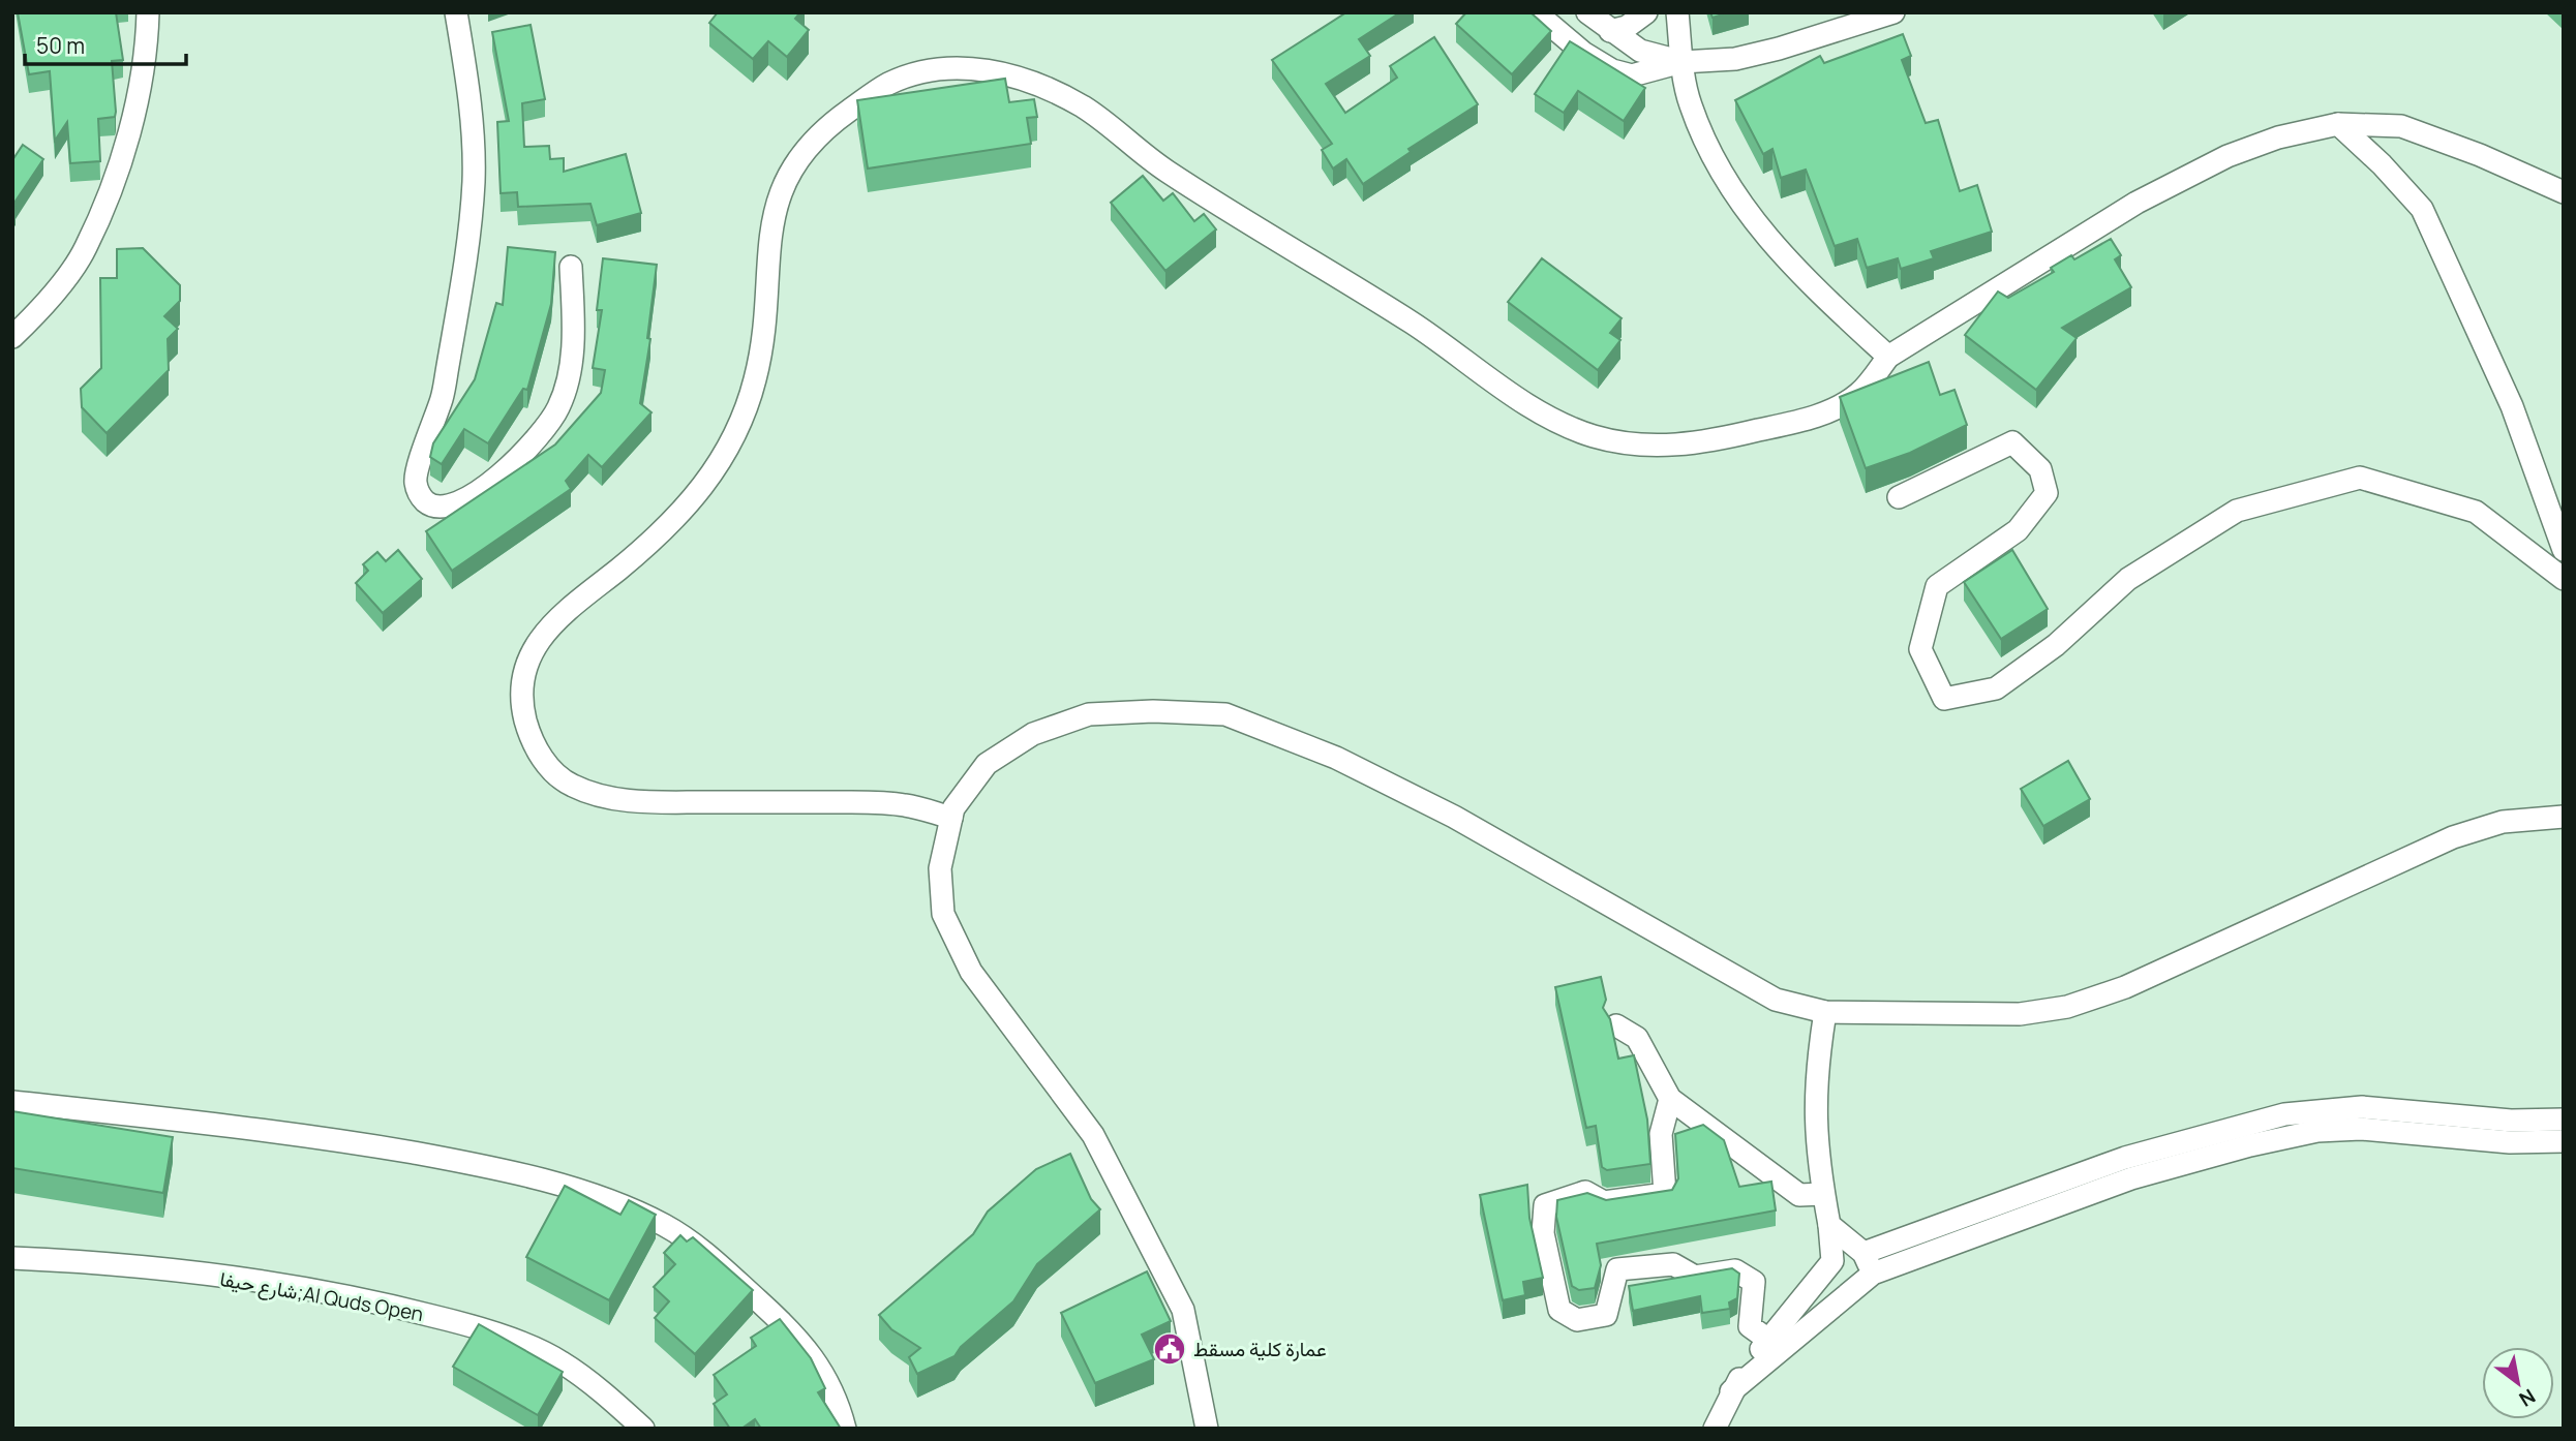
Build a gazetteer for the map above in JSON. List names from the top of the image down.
{
  "streets": {
    "street": ["شارع حيفا;Al Quds Open"]
  },
  "places": {
    "public building": ["عمارة كلية مسقط"]
  },
  "scale_bar": "50 m",
  "north": "bottom right"
}
